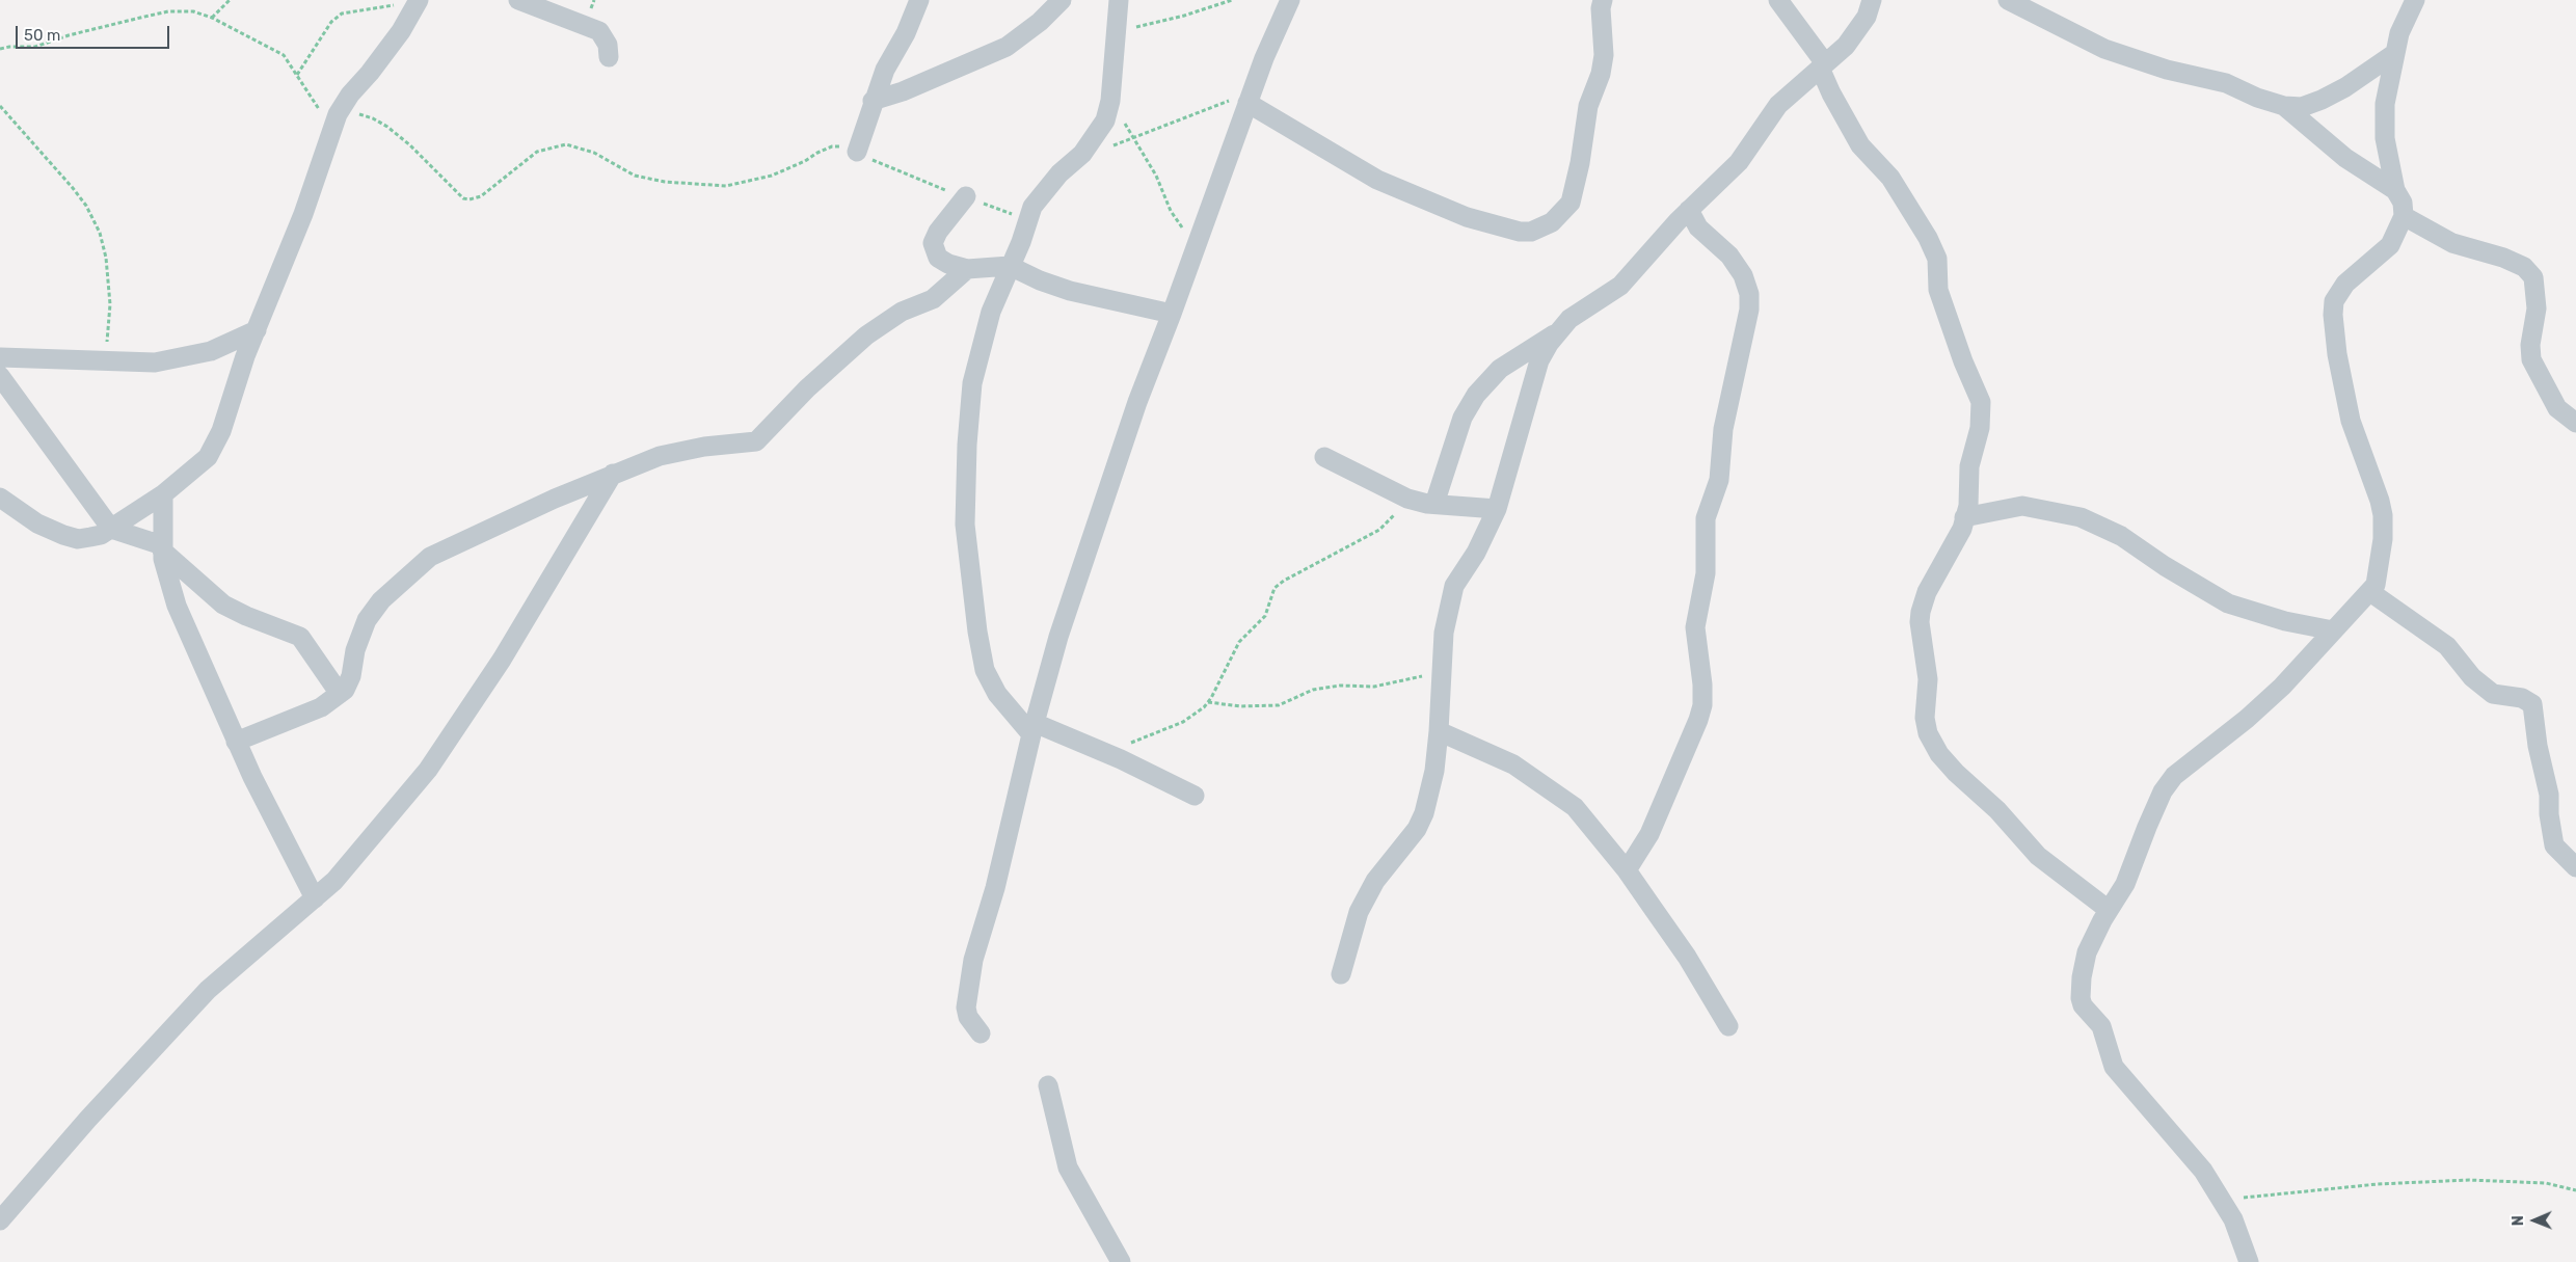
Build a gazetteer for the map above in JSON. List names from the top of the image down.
{
  "scale_bar": "50 m",
  "north": "left"
}
